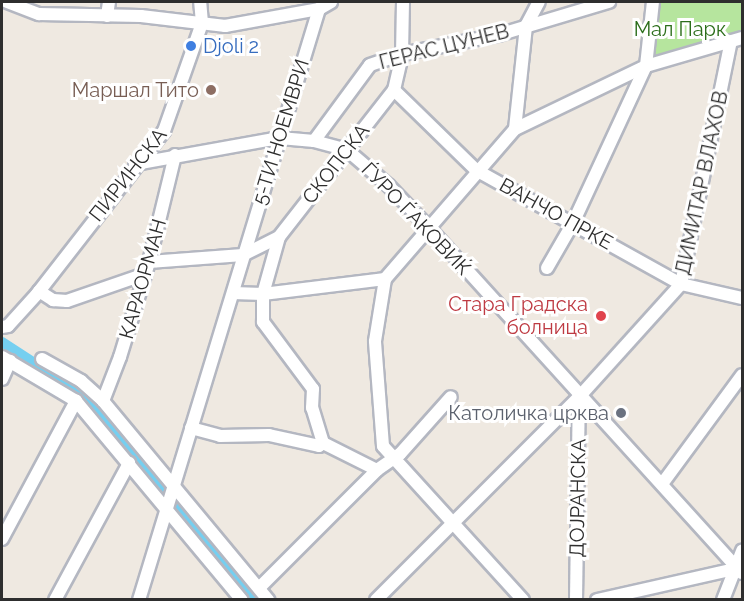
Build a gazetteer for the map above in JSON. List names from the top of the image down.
{
  "streets": {
    "street": [
      "ГЕРАС ЦУНЕВ",
      "5-ТИ НОЕМВРИ",
      "СКОПСКА",
      "ПИРИНСКА",
      "ДИМИТАР ВЛАХОВ",
      "ВАНЧО ПРКЕ",
      "ЃУРО ЃАКОВИЌ",
      "КАРАОРМАН",
      "ДОЈРАНСКА"
    ]
  },
  "crossings": [
    ["ГЕРАС ЦУНЕВ", "СКОПСКА"],
    ["ГЕРАС ЦУНЕВ", "ЃУРО ЃАКОВИЌ"],
    ["5-ТИ НОЕМВРИ", "ЃУРО ЃАКОВИЌ"],
    ["СКОПСКА", "ВАНЧО ПРКЕ"],
    ["СКОПСКА", "ЃУРО ЃАКОВИЌ"],
    ["ПИРИНСКА", "ЃУРО ЃАКОВИЌ"],
    ["ДИМИТАР ВЛАХОВ", "ВАНЧО ПРКЕ"],
    ["ДИМИТАР ВЛАХОВ", "ЃУРО ЃАКОВИЌ"],
    ["ДИМИТАР ВЛАХОВ", "ДОЈРАНСКА"],
    ["ЃУРО ЃАКОВИЌ", "КАРАОРМАН"],
    ["ЃУРО ЃАКОВИЌ", "ДОЈРАНСКА"]
  ],
  "parks": ["Мал Парк"],
  "places": [
    "Djoli 2",
    "Маршал Тито",
    "Стара Градска болница",
    "Католичка црква"
  ]
}
